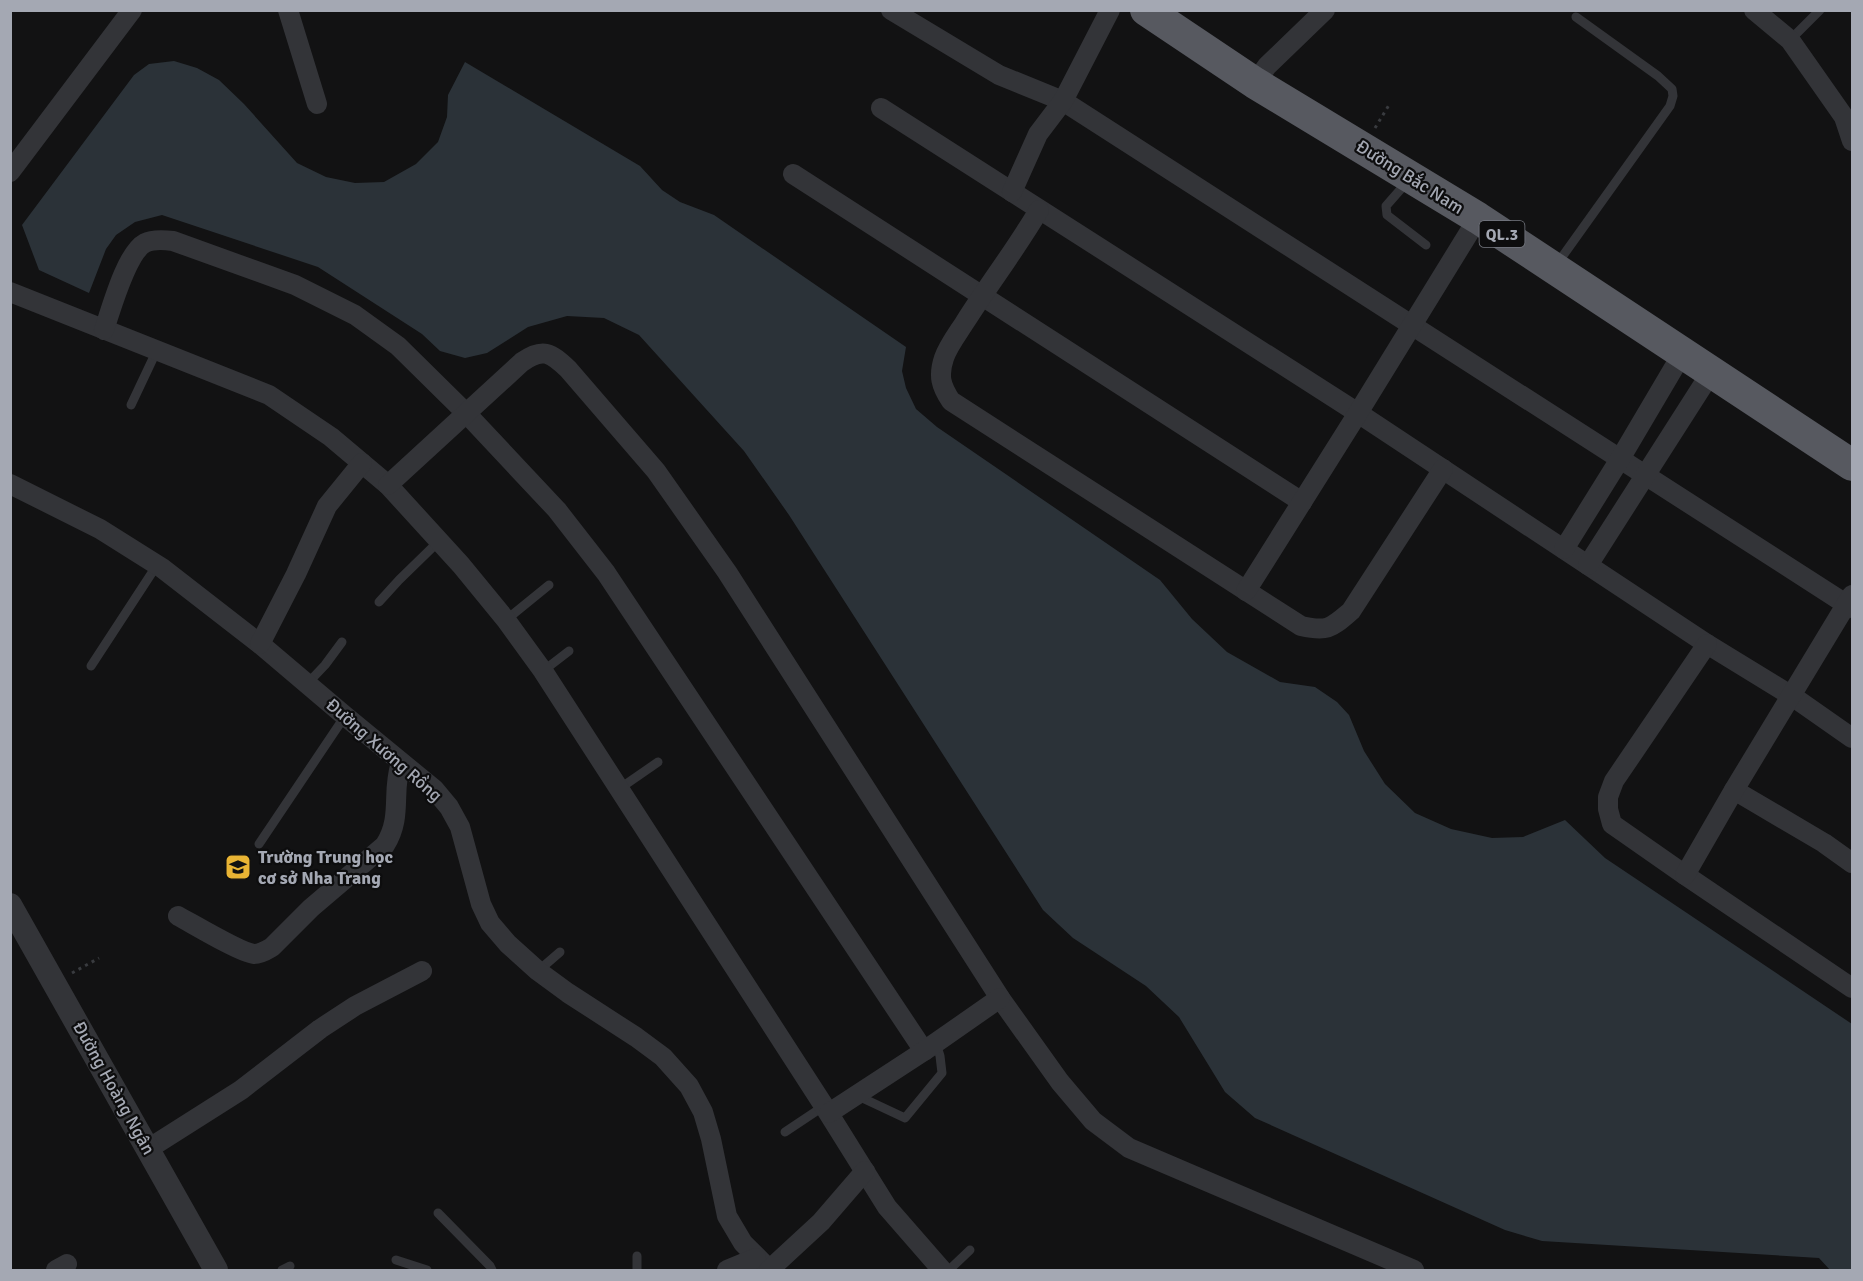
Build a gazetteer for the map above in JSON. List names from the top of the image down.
{
  "streets": {
    "highway": ["Đường Bắc Nam", "QL.3"],
    "street": ["Đường Xương Rồng", "Đường Hoàng Ngân"]
  },
  "places": {
    "school or university": ["Trường Trung học cơ sở Nha Trang"]
  }
}
